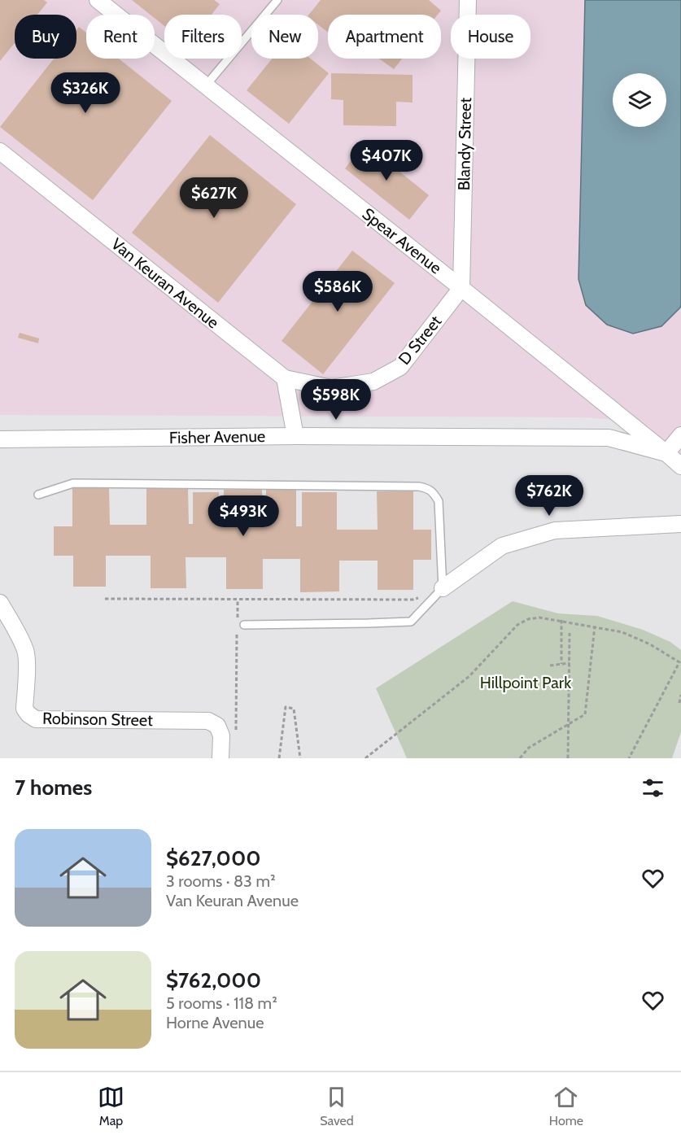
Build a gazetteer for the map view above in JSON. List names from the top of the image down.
{
  "streets": {
    "street": [
      "Blandy Street",
      "Spear Avenue",
      "Van Keuran Avenue",
      "D Street",
      "Fisher Avenue",
      "Robinson Street"
    ]
  },
  "crossings": [
    ["Blandy Street", "Spear Avenue"],
    ["Blandy Street", "D Street"],
    ["Spear Avenue", "D Street"],
    ["Spear Avenue", "Fisher Avenue"],
    ["Van Keuran Avenue", "D Street"]
  ],
  "parks": ["Hillpoint Park"],
  "page": {
    "chip": [
      "Buy",
      "Rent",
      "Filters",
      "New",
      "Apartment",
      "House"
    ],
    "price": [
      "$326K",
      "$407K",
      "$627K",
      "$586K",
      "$598K",
      "$762K",
      "$493K"
    ],
    "heading": "7 homes",
    "list": [
      {
        "name": "$627,000",
        "note": "3 rooms · 83 m² · Van Keuran Avenue"
      },
      {
        "name": "$762,000",
        "note": "5 rooms · 118 m² · Horne Avenue"
      }
    ],
    "tabs": ["Map", "Saved", "Home"]
  }
}
